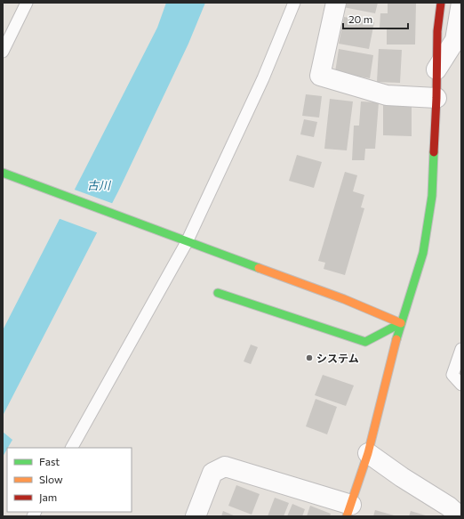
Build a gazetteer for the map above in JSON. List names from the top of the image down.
{
  "water": ["古川"],
  "places": ["システム"],
  "legend": ["Fast", "Slow", "Jam"],
  "scale_bar": "20 m"
}
